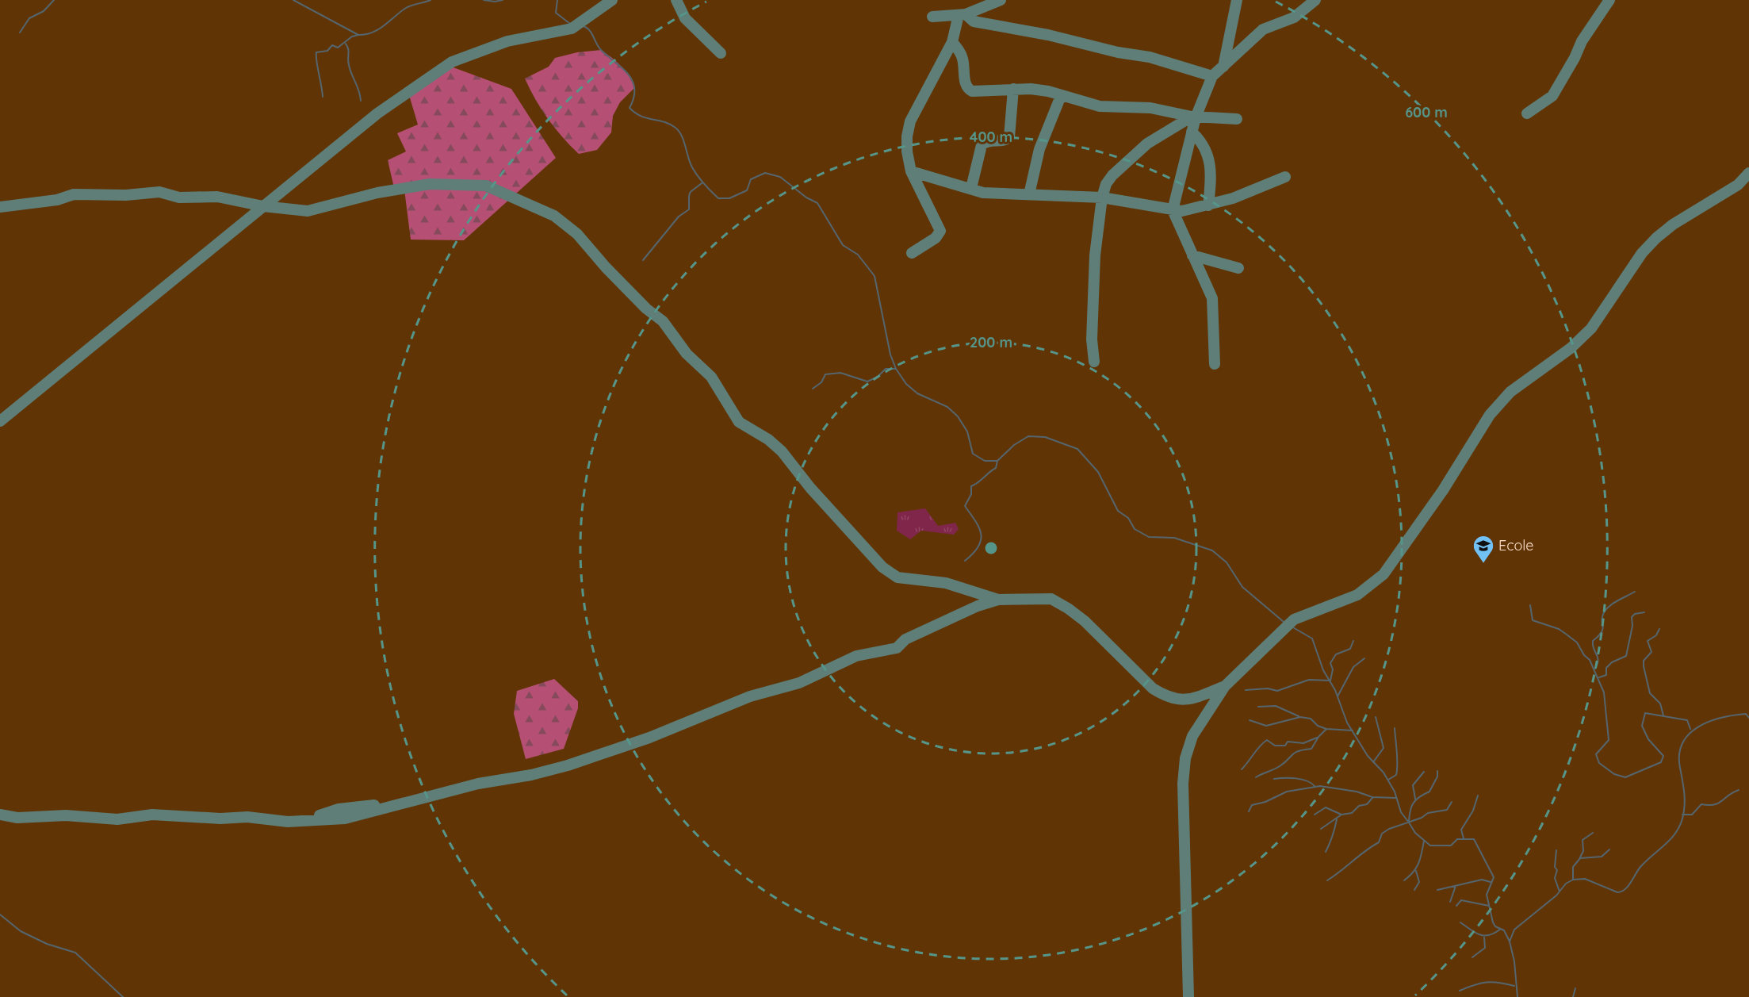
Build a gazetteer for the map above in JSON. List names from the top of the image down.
{
  "places": {
    "school or university": ["Ecole"]
  },
  "rings": ["600 m", "400 m", "200 m"]
}
